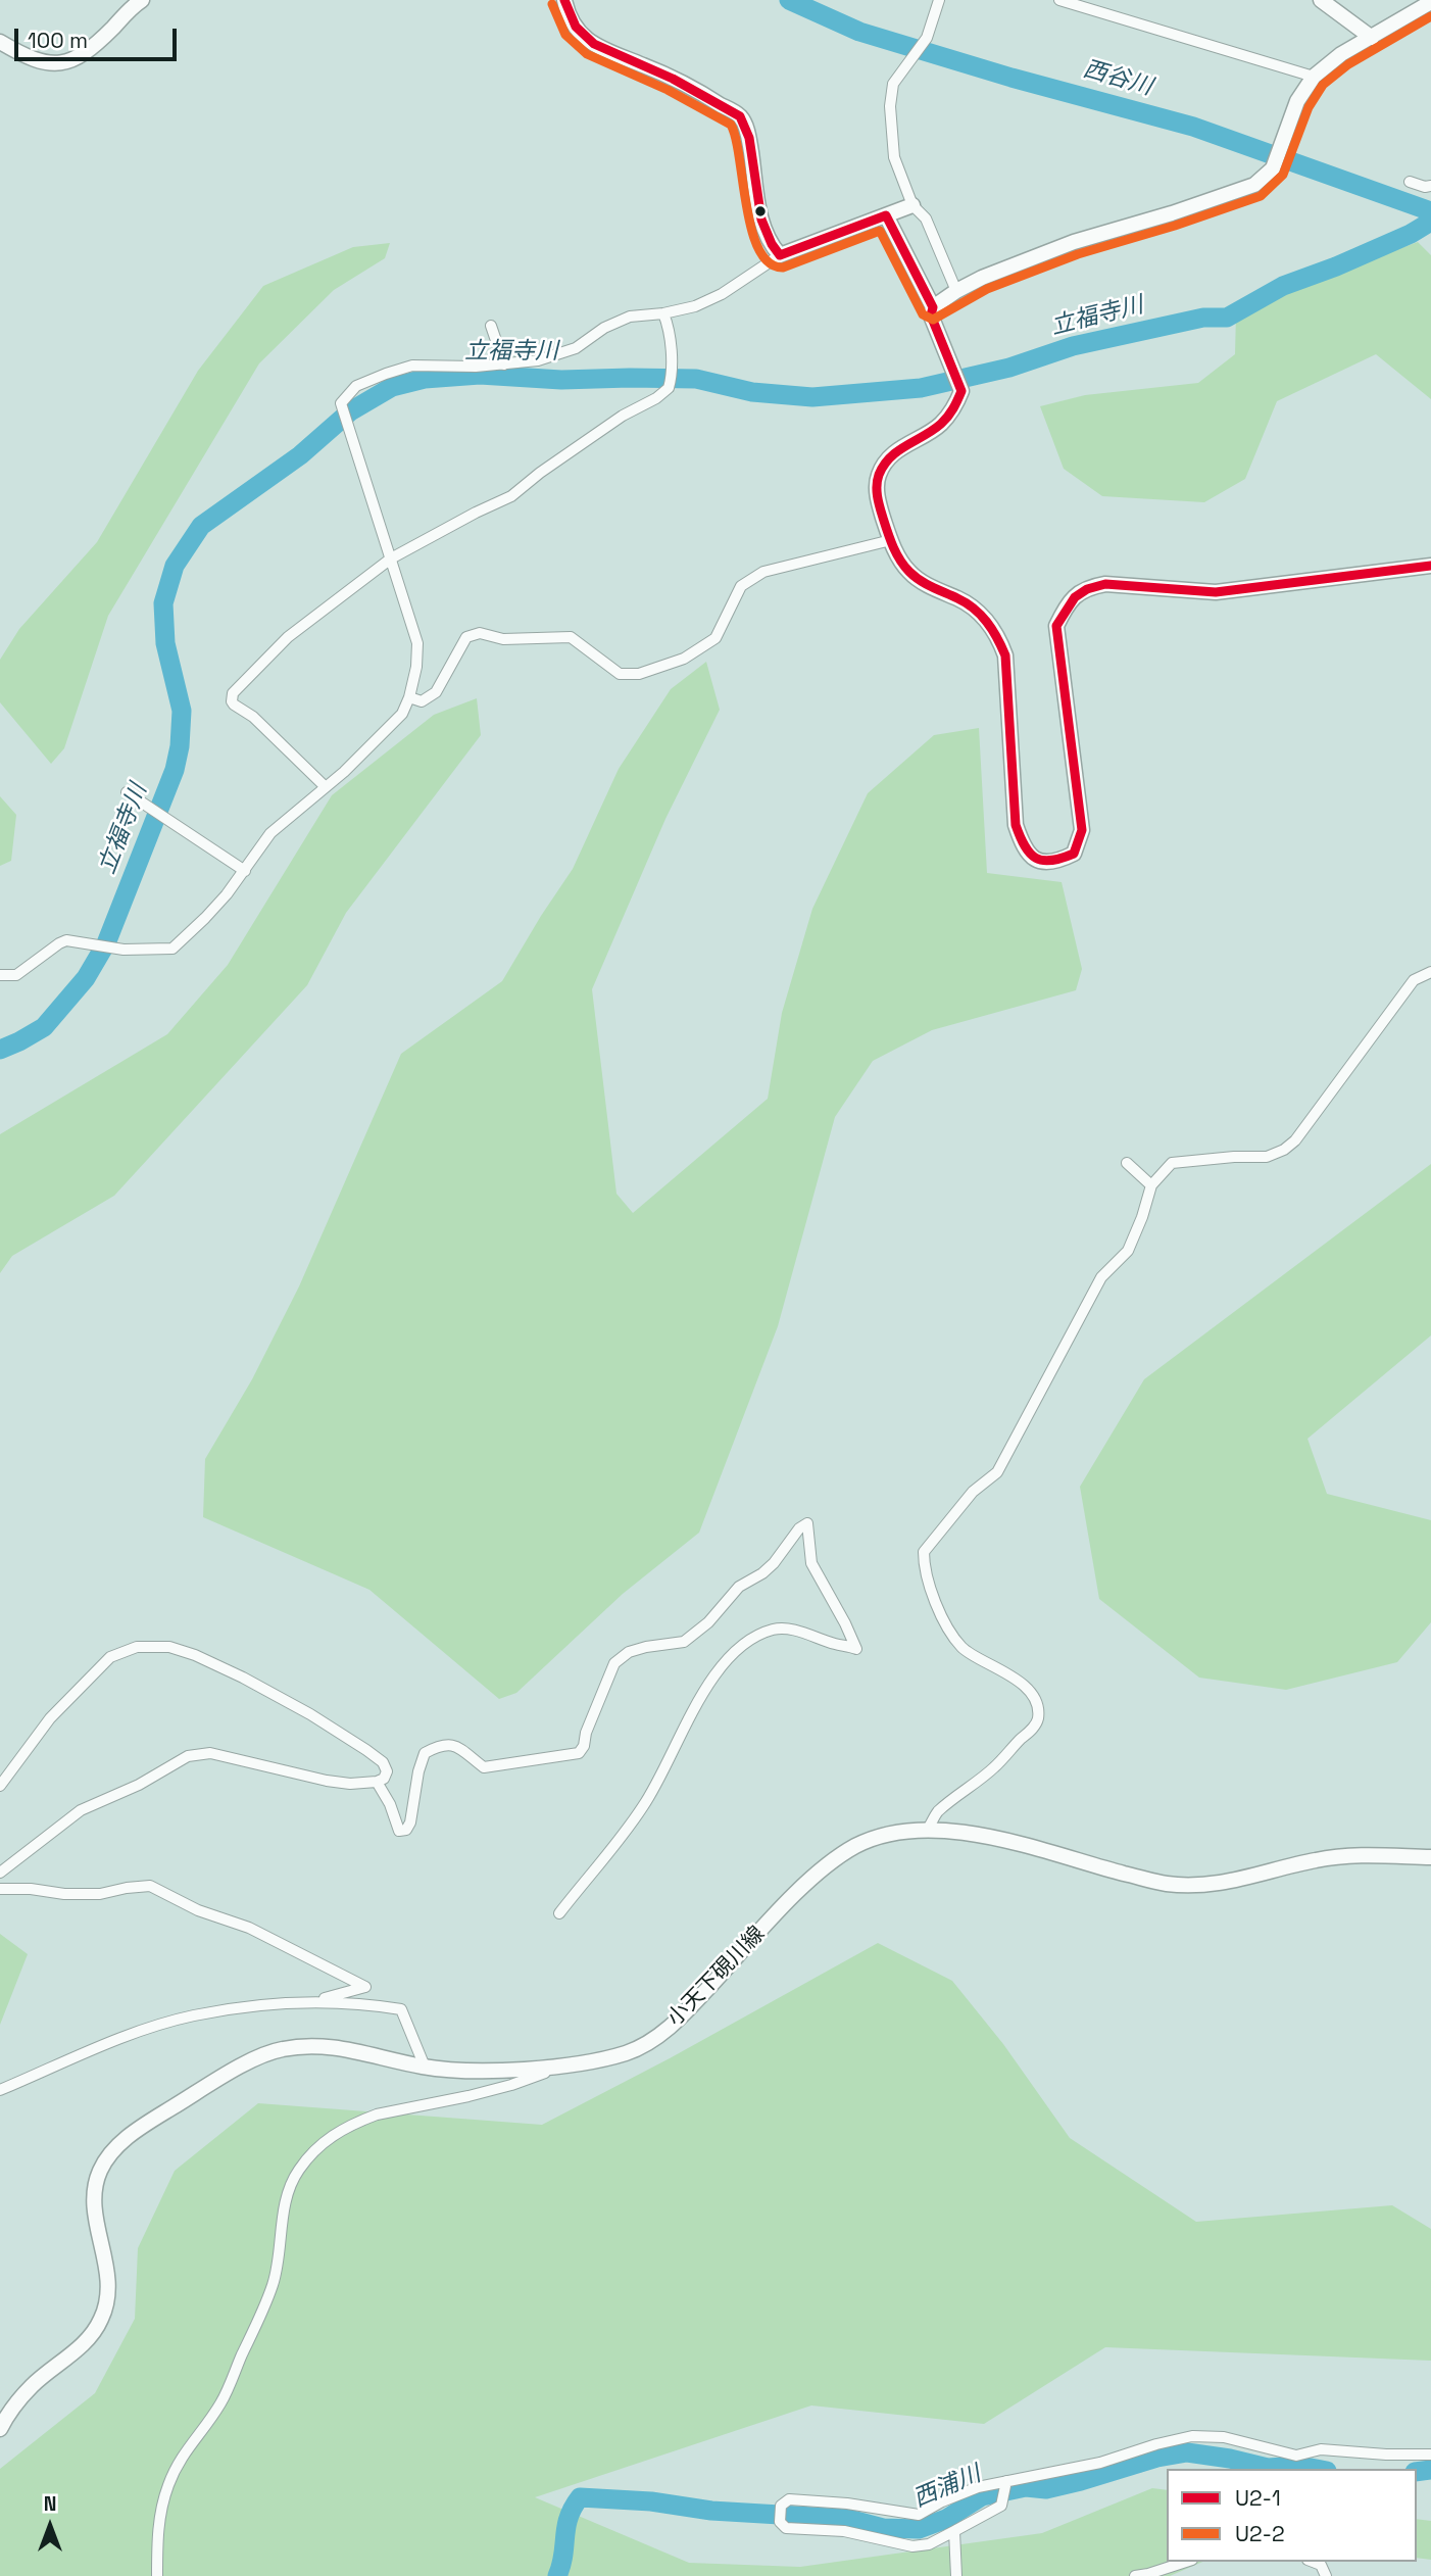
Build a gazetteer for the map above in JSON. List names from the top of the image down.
{
  "streets": {
    "street": ["小天下硯川線"]
  },
  "water": ["西谷川", "立福寺川", "西浦川"],
  "lines": ["transit line U2-1", "transit line U2-2"],
  "legend": ["U2-1", "U2-2"],
  "scale_bar": "100 m",
  "north": "top"
}
